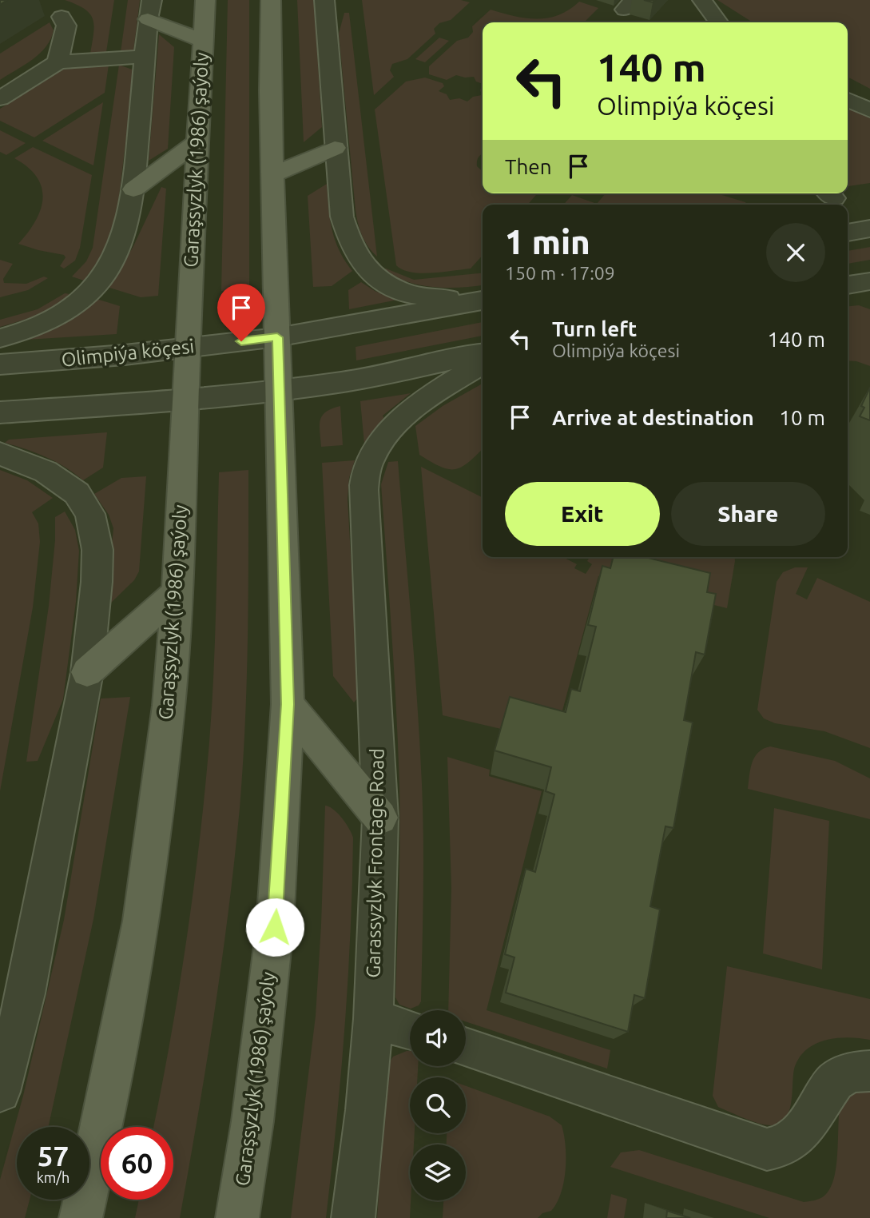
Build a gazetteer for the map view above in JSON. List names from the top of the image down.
{
  "streets": {
    "main road": ["Garaşsyzlyk (1986) şaýoly"],
    "street": ["Olimpiýa köçesi", "Garassyzlyk Frontage Road"]
  },
  "crossings": [
    ["Garaşsyzlyk (1986) şaýoly", "Olimpiýa köçesi"]
  ],
  "page": {
    "turn": ["140 m", "Olimpiýa köçesi"],
    "then": "Then",
    "heading": ["1 min", "150 m · 17:09"],
    "list": [
      {
        "name": "Turn left",
        "note": "Olimpiýa köçesi",
        "value": "140 m"
      },
      {
        "name": "Arrive at destination",
        "value": "10 m"
      }
    ],
    "buttons": ["Exit", "Share"],
    "speed": "57 km/h",
    "limit": "60"
  }
}
